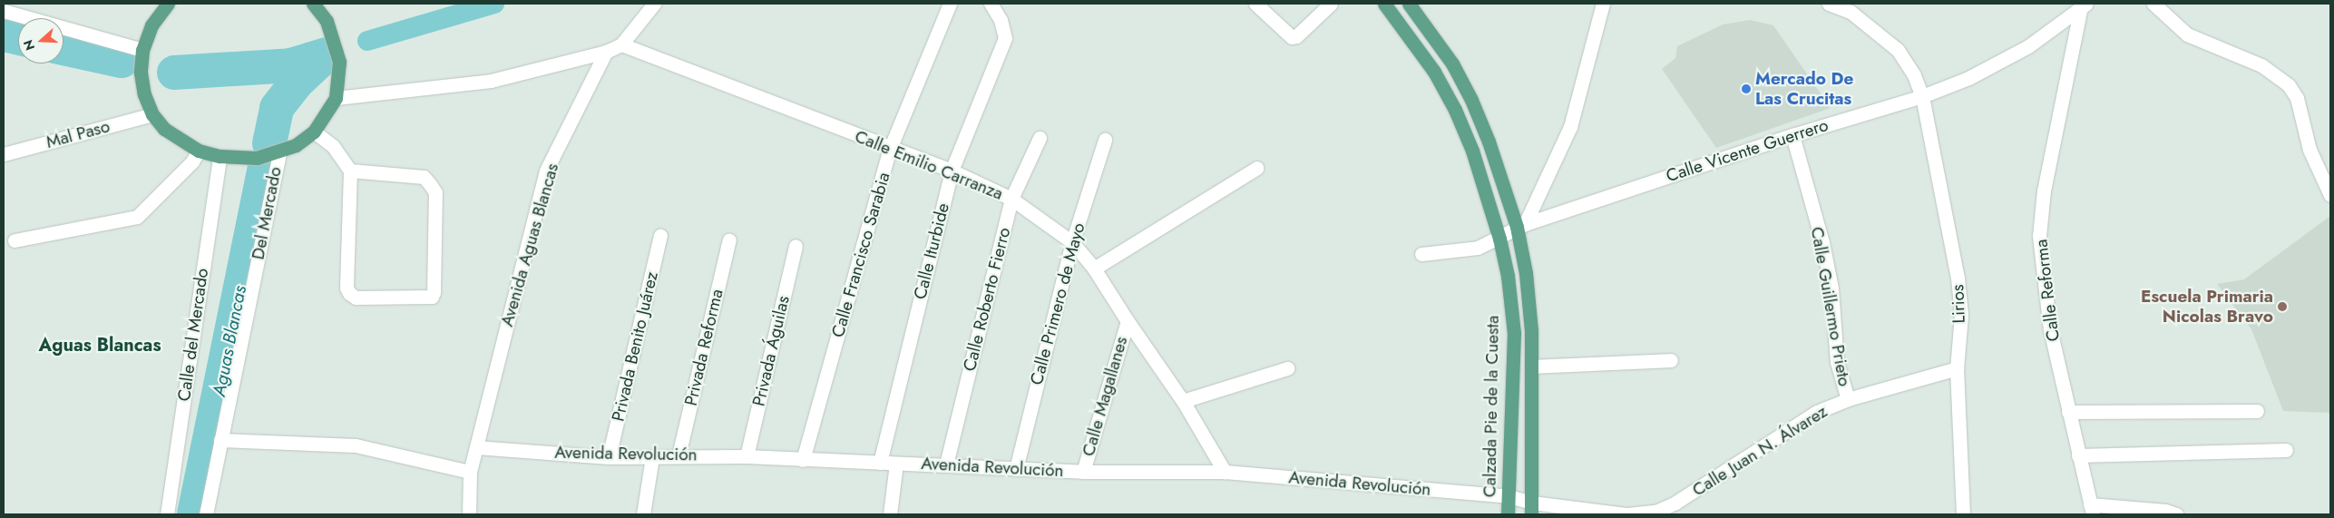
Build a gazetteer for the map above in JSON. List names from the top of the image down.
{
  "streets": {
    "main road": ["Calzada Pie de la Cuesta"],
    "street": [
      "Mal Paso",
      "Calle Vicente Guerrero",
      "Calle Emilio Carranza",
      "Del Mercado",
      "Avenida Aguas Blancas",
      "Calle Iturbide",
      "Calle Francisco Sarabia",
      "Calle Reforma",
      "Calle Roberto Fierro",
      "Calle Primero de Mayo",
      "Lirios",
      "Calle Guillermo Prieto",
      "Calle del Mercado",
      "Privada Benito Juárez",
      "Privada Reforma",
      "Privada Águilas",
      "Calle Magallanes",
      "Calle Juan N. Álvarez",
      "Avenida Revolución"
    ]
  },
  "crossings": [
    ["Calle Vicente Guerrero", "Calle Reforma"],
    ["Calle Vicente Guerrero", "Lirios"],
    ["Calle Vicente Guerrero", "Calle Guillermo Prieto"],
    ["Calle Vicente Guerrero", "Calzada Pie de la Cuesta"],
    ["Calle Emilio Carranza", "Calle Iturbide"],
    ["Calle Emilio Carranza", "Calle Francisco Sarabia"],
    ["Calle Emilio Carranza", "Calle Roberto Fierro"],
    ["Calle Emilio Carranza", "Calle Primero de Mayo"],
    ["Calle Emilio Carranza", "Calle Magallanes"],
    ["Calle Emilio Carranza", "Avenida Revolución"],
    ["Avenida Aguas Blancas", "Avenida Revolución"],
    ["Calle Iturbide", "Avenida Revolución"],
    ["Calle Francisco Sarabia", "Avenida Revolución"],
    ["Calle Roberto Fierro", "Avenida Revolución"],
    ["Calle Primero de Mayo", "Avenida Revolución"],
    ["Lirios", "Calle Juan N. Álvarez"],
    ["Calle Guillermo Prieto", "Calle Juan N. Álvarez"],
    ["Privada Benito Juárez", "Avenida Revolución"],
    ["Privada Reforma", "Avenida Revolución"],
    ["Privada Águilas", "Avenida Revolución"],
    ["Calle Magallanes", "Avenida Revolución"],
    ["Calzada Pie de la Cuesta", "Calle Juan N. Álvarez"],
    ["Calzada Pie de la Cuesta", "Avenida Revolución"],
    ["Calle Juan N. Álvarez", "Avenida Revolución"]
  ],
  "districts": ["Aguas Blancas"],
  "water": ["Aguas Blancas"],
  "places": ["Mercado De Las Crucitas", "Escuela Primaria Nicolas Bravo"],
  "north": "left"
}
